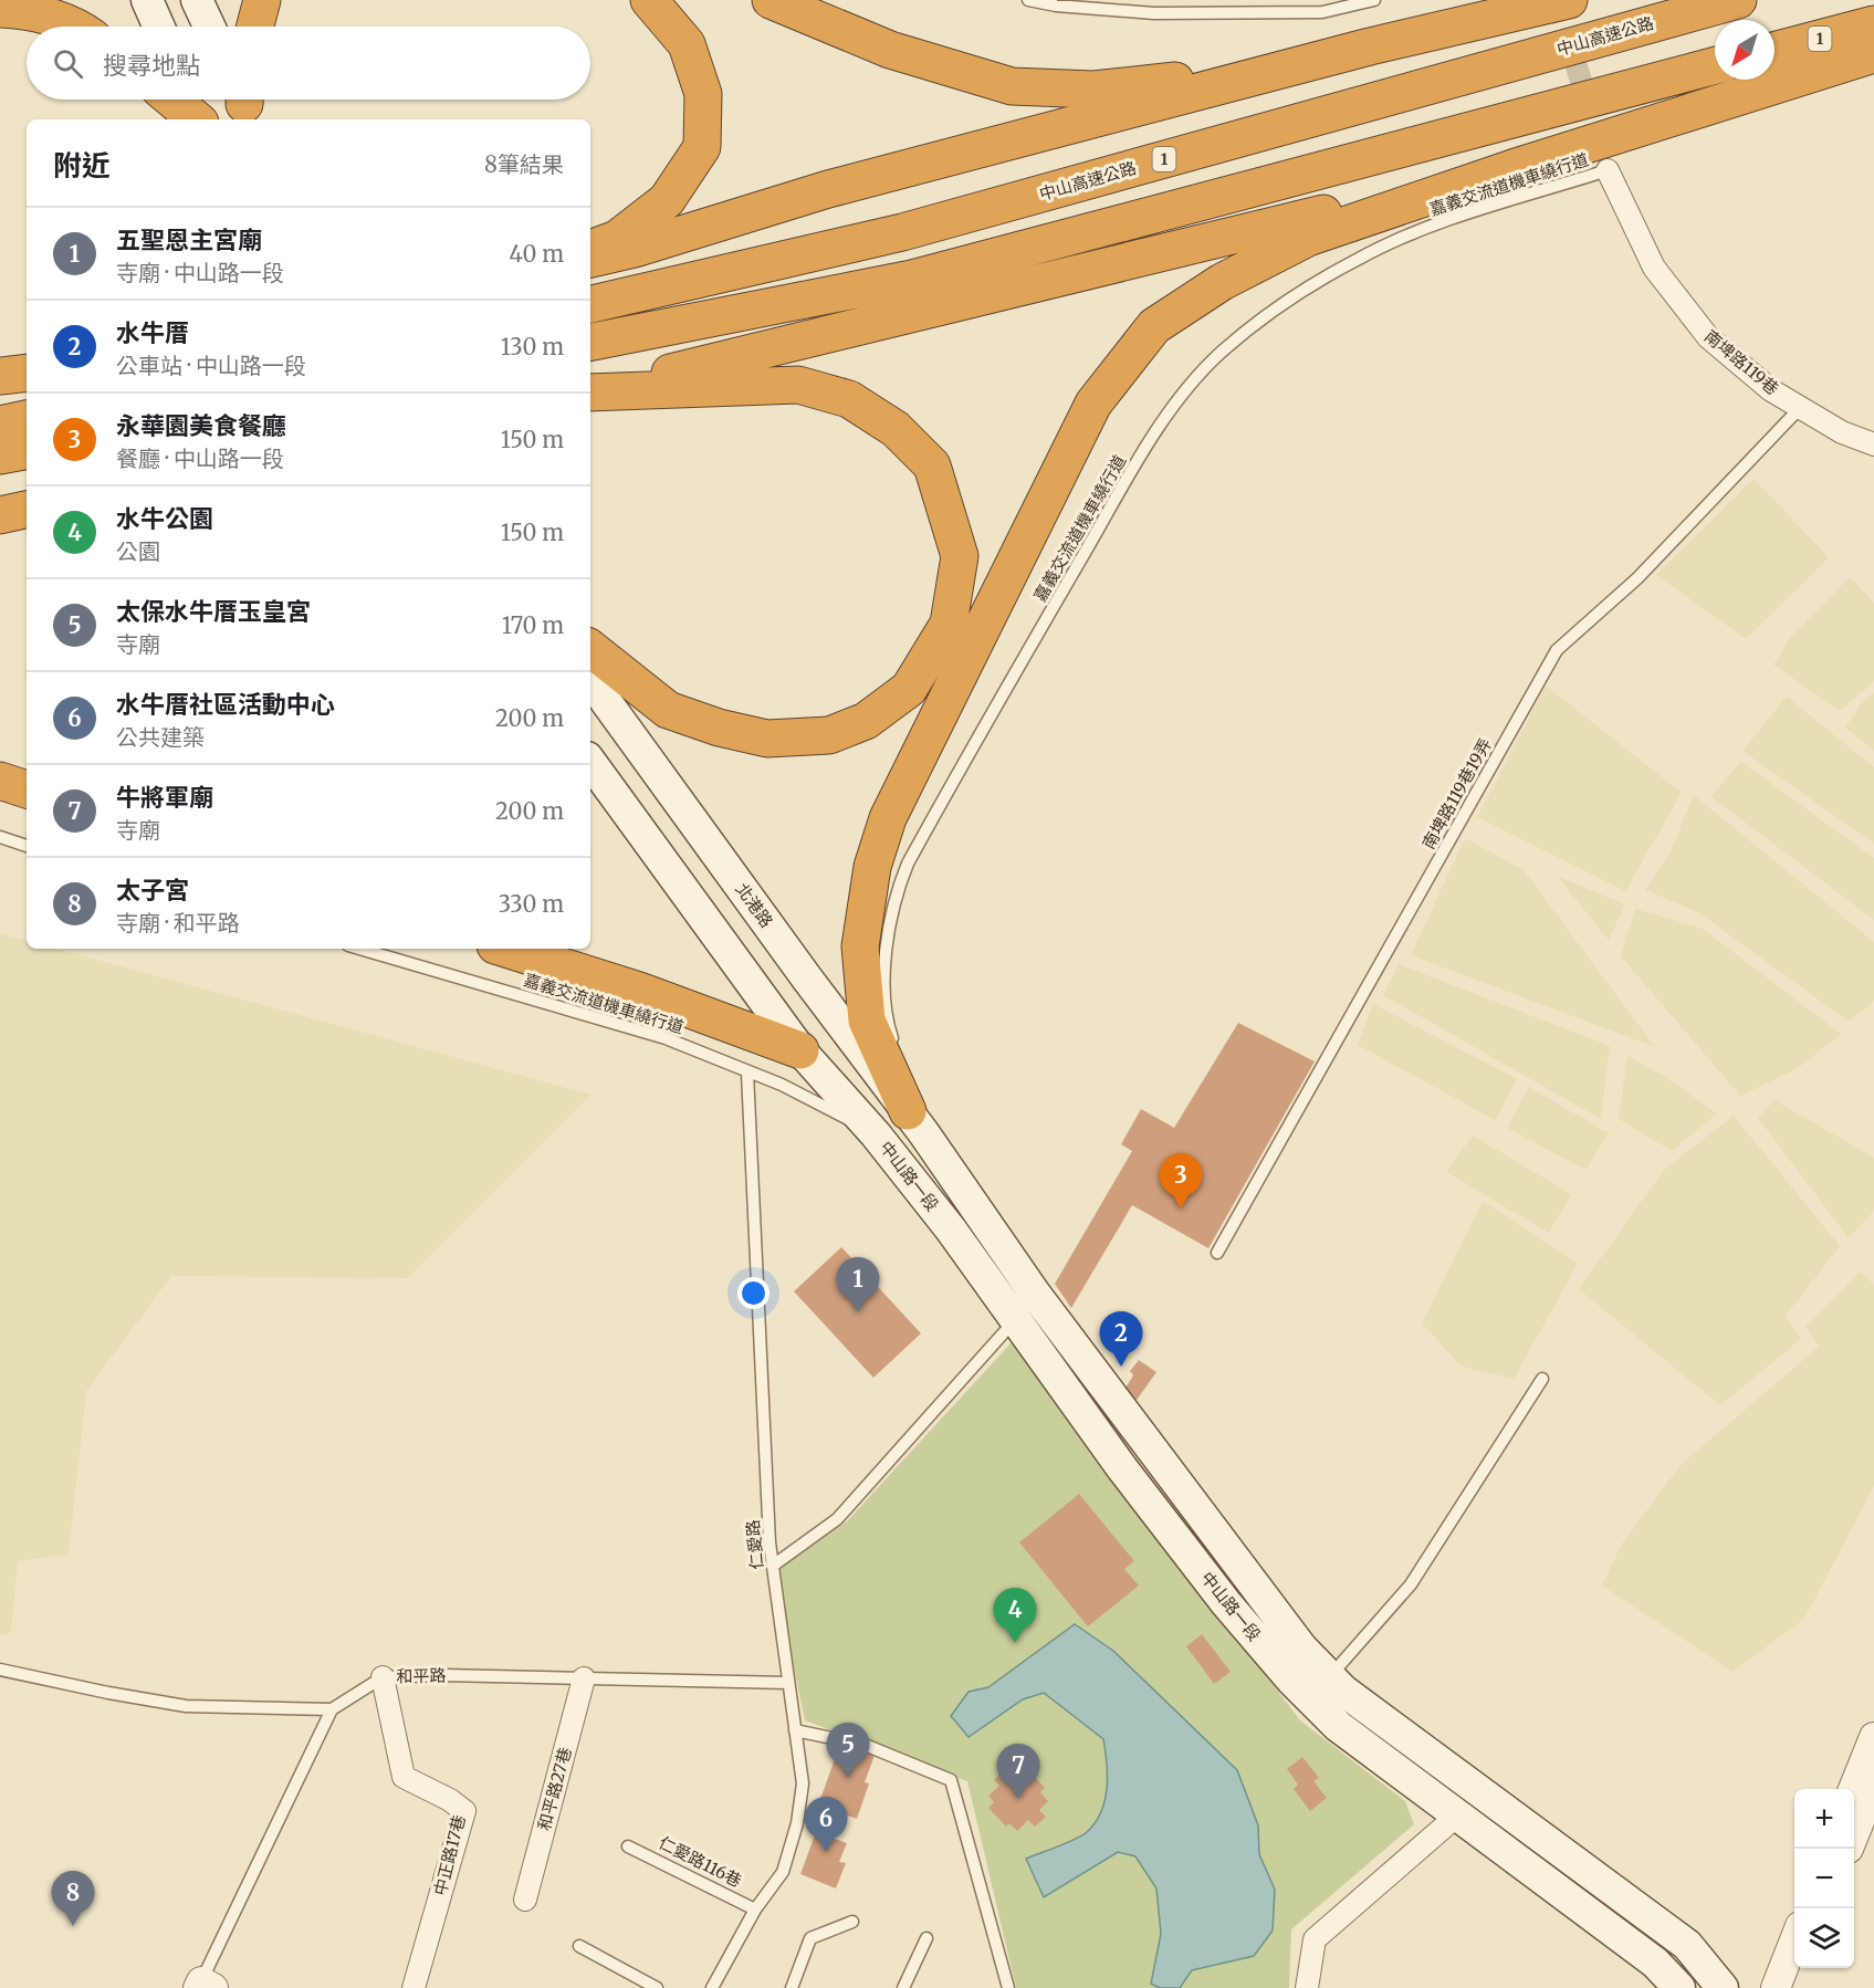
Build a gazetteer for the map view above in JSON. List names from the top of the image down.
{
  "streets": {
    "highway": ["中山高速公路", "1"],
    "main road": ["北港路", "中山路一段"],
    "street": ["南埤路119巷", "和平路27巷", "中正路17巷"],
    "lane": [
      "嘉義交流道機車繞行道",
      "南埤路119巷19弄",
      "仁愛路",
      "和平路",
      "仁愛路116巷"
    ]
  },
  "crossings": [
    ["嘉義交流道機車繞行道", "南埤路119巷"],
    ["嘉義交流道機車繞行道", "北港路"],
    ["嘉義交流道機車繞行道", "中山路一段"],
    ["嘉義交流道機車繞行道", "仁愛路"],
    ["南埤路119巷", "南埤路119巷19弄"],
    ["北港路", "中山路一段"],
    ["仁愛路", "和平路"],
    ["仁愛路", "仁愛路116巷"],
    ["和平路", "和平路27巷"],
    ["和平路", "中正路17巷"]
  ],
  "north": "bottom left",
  "page": {
    "search": "搜尋地點",
    "heading": ["附近", "8筆結果"],
    "list": [
      {
        "mark": "1",
        "name": "五聖恩主宮廟",
        "note": "寺廟 · 中山路一段",
        "value": "40 m"
      },
      {
        "mark": "2",
        "name": "水牛厝",
        "note": "公車站 · 中山路一段",
        "value": "130 m"
      },
      {
        "mark": "3",
        "name": "永華園美食餐廳",
        "note": "餐廳 · 中山路一段",
        "value": "150 m"
      },
      {
        "mark": "4",
        "name": "水牛公園",
        "note": "公園",
        "value": "150 m"
      },
      {
        "mark": "5",
        "name": "太保水牛厝玉皇宮",
        "note": "寺廟",
        "value": "170 m"
      },
      {
        "mark": "6",
        "name": "水牛厝社區活動中心",
        "note": "公共建築",
        "value": "200 m"
      },
      {
        "mark": "7",
        "name": "牛將軍廟",
        "note": "寺廟",
        "value": "200 m"
      },
      {
        "mark": "8",
        "name": "太子宮",
        "note": "寺廟 · 和平路",
        "value": "330 m"
      }
    ],
    "pins": [
      "3",
      "1",
      "2",
      "4",
      "5",
      "7",
      "6",
      "8"
    ],
    "map_buttons": ["+", "−"]
  }
}
